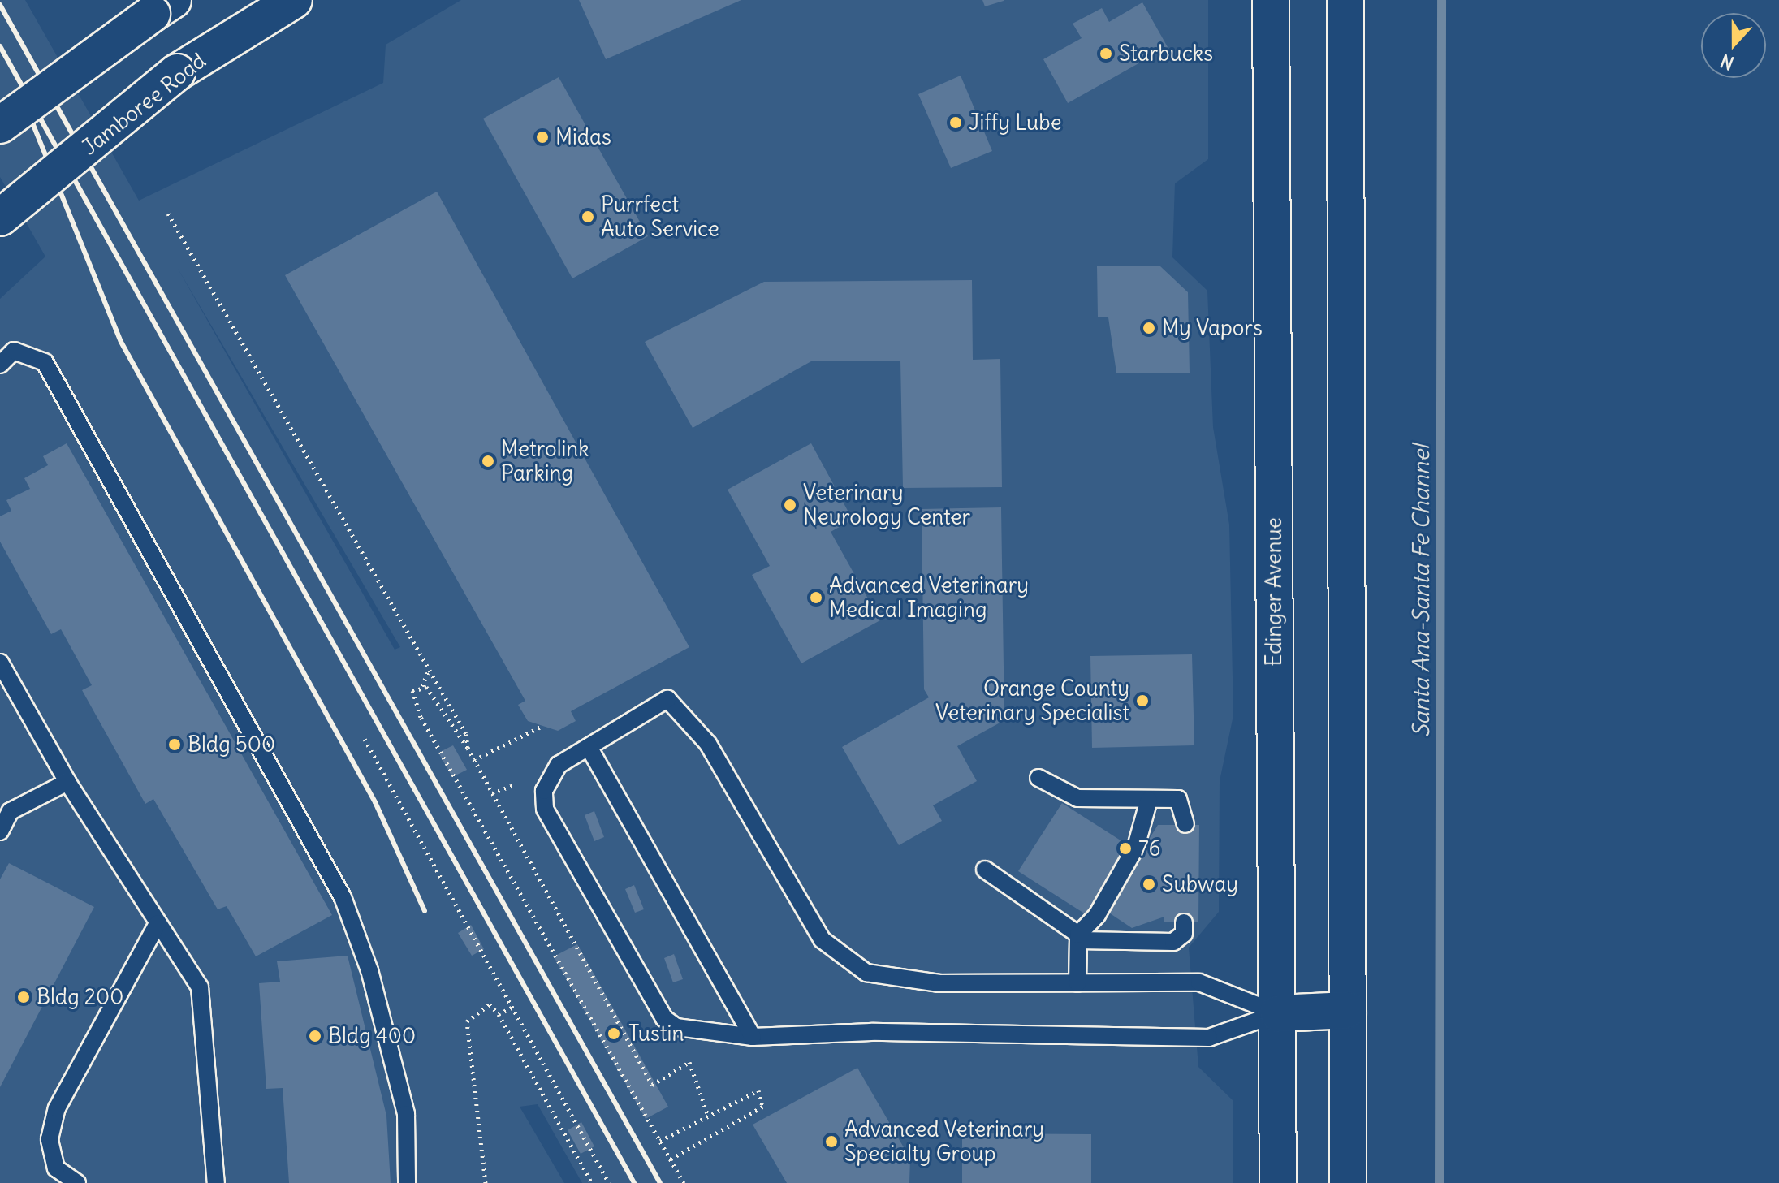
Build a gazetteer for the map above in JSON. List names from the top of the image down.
{
  "streets": {
    "main road": ["Jamboree Road", "Edinger Avenue"]
  },
  "water": ["Santa Ana-Santa Fe Channel"],
  "places": [
    "Starbucks",
    "Jiffy Lube",
    "Midas",
    "Purrfect Auto Service",
    "My Vapors",
    "Metrolink Parking",
    "Veterinary Neurology Center",
    "Advanced Veterinary Medical Imaging",
    "Orange County Veterinary Specialist",
    "Bldg 500",
    "76",
    "Subway",
    "Bldg 200",
    "Tustin",
    "Bldg 400",
    "Advanced Veterinary Specialty Group"
  ],
  "north": "bottom"
}
